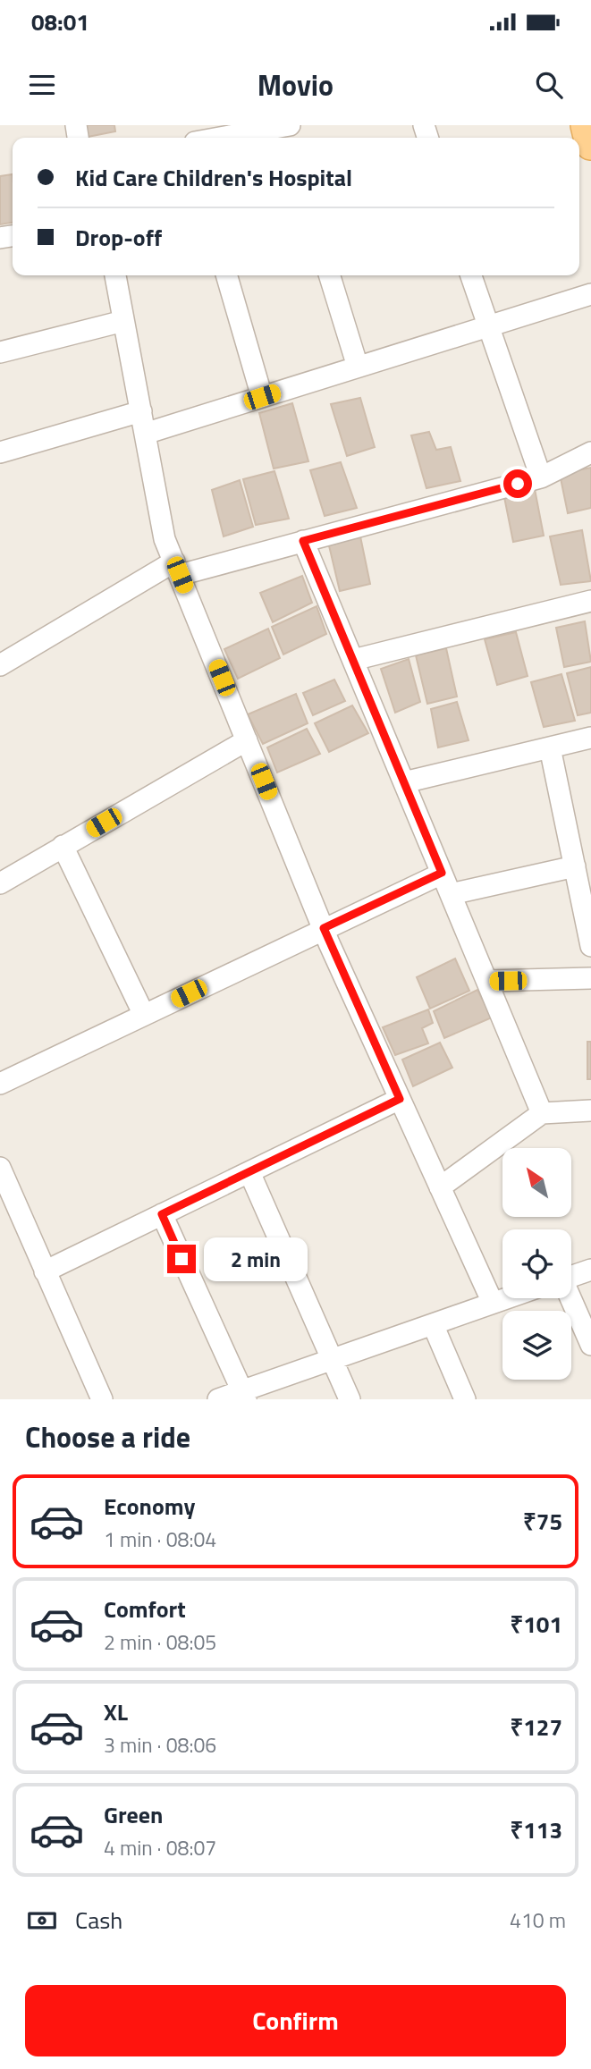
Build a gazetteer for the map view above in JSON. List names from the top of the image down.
{
  "north": "top left",
  "page": {
    "status": "08:01",
    "header": "Movio",
    "banner": ["Kid Care Children's Hospital", "Drop-off"],
    "bubble": "2 min",
    "heading": "Choose a ride",
    "list": [
      {
        "name": "Economy",
        "note": "1 min · 08:04",
        "value": "₹75"
      },
      {
        "name": "Comfort",
        "note": "2 min · 08:05",
        "value": "₹101"
      },
      {
        "name": "XL",
        "note": "3 min · 08:06",
        "value": "₹127"
      },
      {
        "name": "Green",
        "note": "4 min · 08:07",
        "value": "₹113"
      }
    ],
    "pay": ["Cash", "410 m"],
    "buttons": "Confirm"
  }
}
